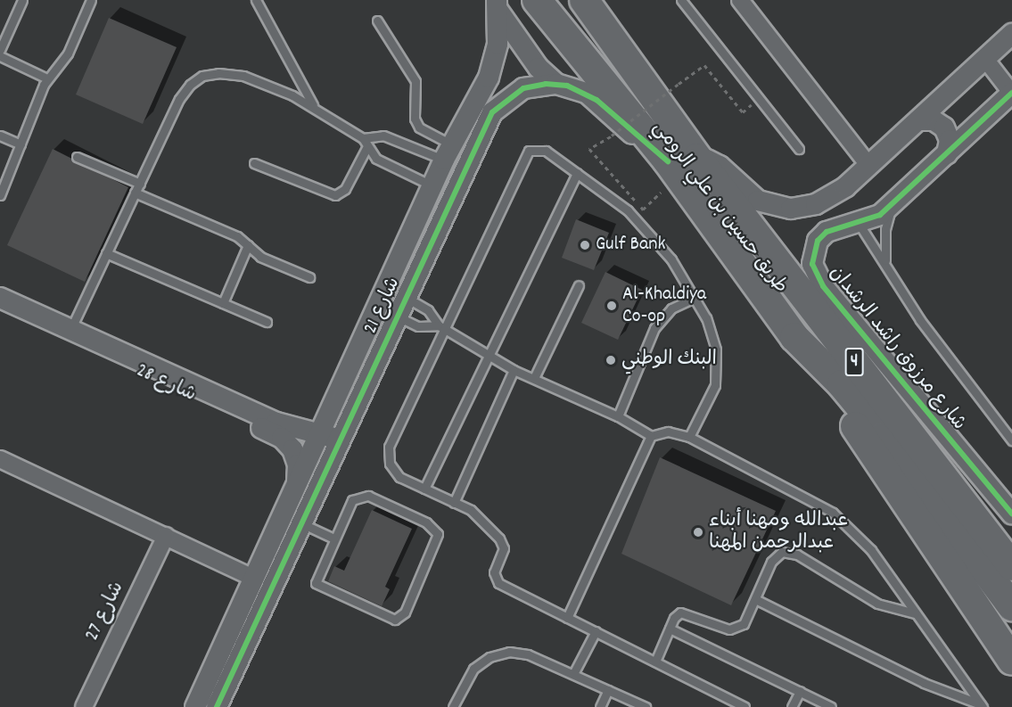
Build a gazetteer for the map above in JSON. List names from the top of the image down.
{
  "streets": {
    "highway": ["طريق حسين بن علي الرومي", "4"],
    "street": [
      "شارع 21",
      "شارع مرزوق راشد الرشدان",
      "شارع 28",
      "شارع 27"
    ]
  },
  "crossings": [
    ["طريق حسين بن علي الرومي", "شارع 21"],
    ["شارع 21", "شارع 28"]
  ],
  "places": [
    "Gulf Bank",
    "Al-Khaldiya Co-op",
    "البنك الوطني",
    "عبدالله ومهنا أبناء عبدالرحمن المهنا"
  ]
}
